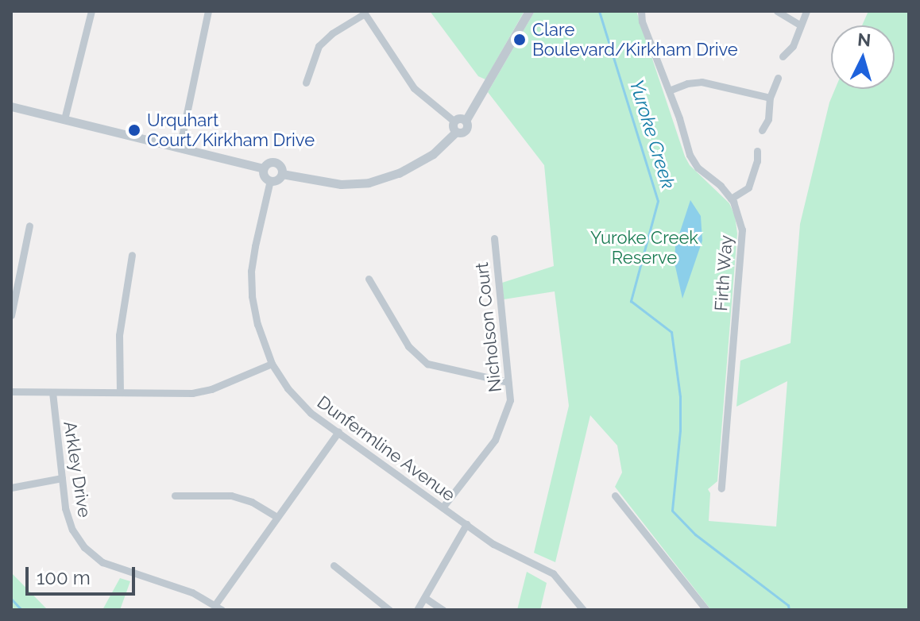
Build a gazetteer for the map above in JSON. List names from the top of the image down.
{
  "streets": {
    "street": [
      "Firth Way",
      "Nicholson Court",
      "Dunfermline Avenue",
      "Arkley Drive"
    ]
  },
  "crossings": [
    ["Nicholson Court", "Dunfermline Avenue"]
  ],
  "water": ["Yuroke Creek"],
  "parks": ["Yuroke Creek Reserve"],
  "places": ["Clare Boulevard/Kirkham Drive", "Urquhart Court/Kirkham Drive"],
  "scale_bar": "100 m",
  "north": "top"
}
